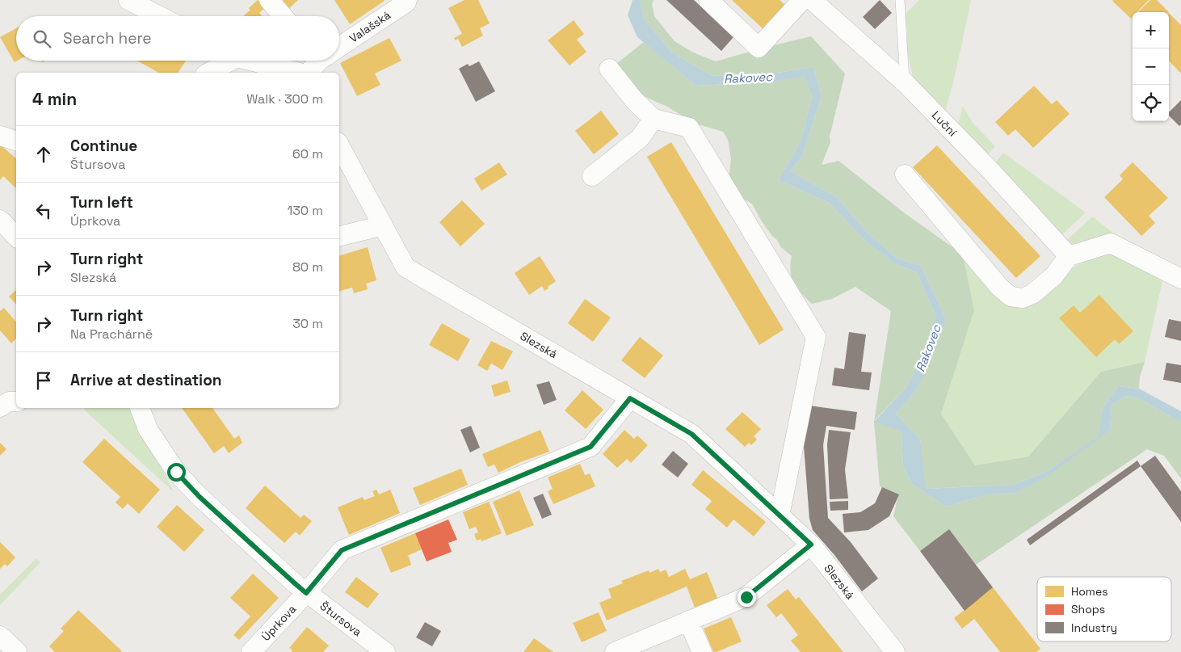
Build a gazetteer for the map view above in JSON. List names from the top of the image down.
{
  "streets": {
    "street": [
      "Valašská",
      "Luční",
      "Slezská",
      "Štursova",
      "Úprkova"
    ]
  },
  "crossings": [
    ["Slezská", "Úprkova"],
    ["Štursova", "Úprkova"]
  ],
  "water": ["Rakovec"],
  "legend": ["Homes", "Shops", "Industry"],
  "page": {
    "map_buttons": ["+", "−"],
    "search": "Search here",
    "heading": ["4 min", "Walk · 300 m"],
    "list": [
      ["Continue", "Štursova", "60 m"],
      ["Turn left", "Úprkova", "130 m"],
      ["Turn right", "Slezská", "80 m"],
      ["Turn right", "Na Prachárně", "30 m"],
      "Arrive at destination"
    ]
  }
}
